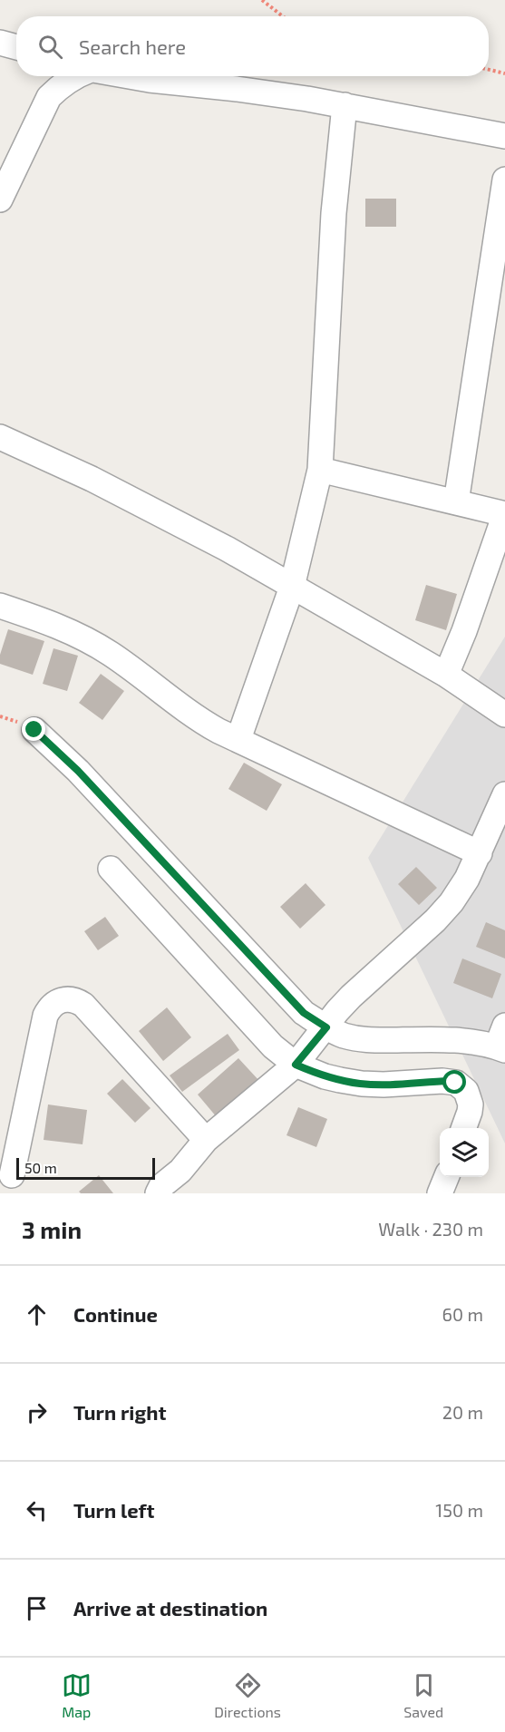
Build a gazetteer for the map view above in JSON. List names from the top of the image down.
{
  "scale_bar": "50 m",
  "page": {
    "search": "Search here",
    "scale": "50 m",
    "heading": ["3 min", "Walk · 230 m"],
    "list": [
      ["Continue", "60 m"],
      ["Turn right", "20 m"],
      ["Turn left", "150 m"],
      "Arrive at destination"
    ],
    "nav": ["Map", "Directions", "Saved"]
  }
}
